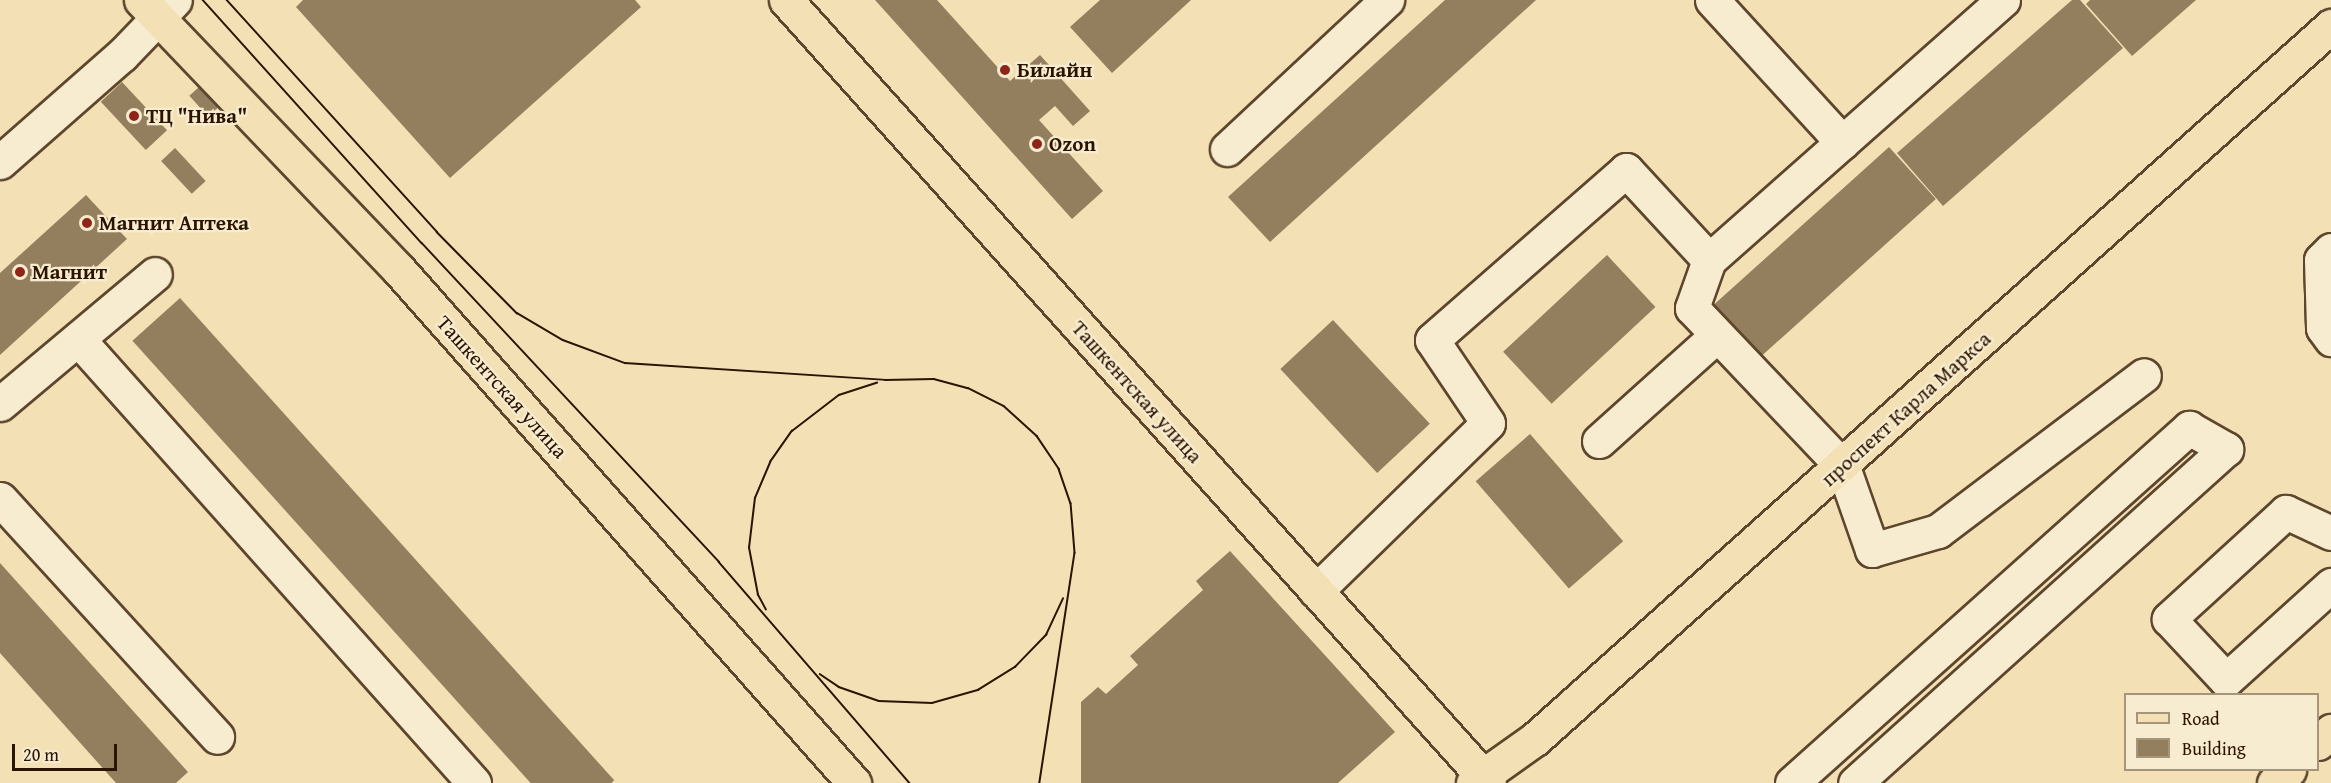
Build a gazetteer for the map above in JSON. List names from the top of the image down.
{
  "streets": {
    "main road": ["Ташкентская улица", "проспект Карла Маркса"]
  },
  "crossings": [
    ["Ташкентская улица", "проспект Карла Маркса"]
  ],
  "places": [
    "Билайн",
    "ТЦ \"Нива\"",
    "Ozon",
    "Магнит Аптека",
    "Магнит"
  ],
  "legend": ["Road", "Building"],
  "scale_bar": "20 m"
}
